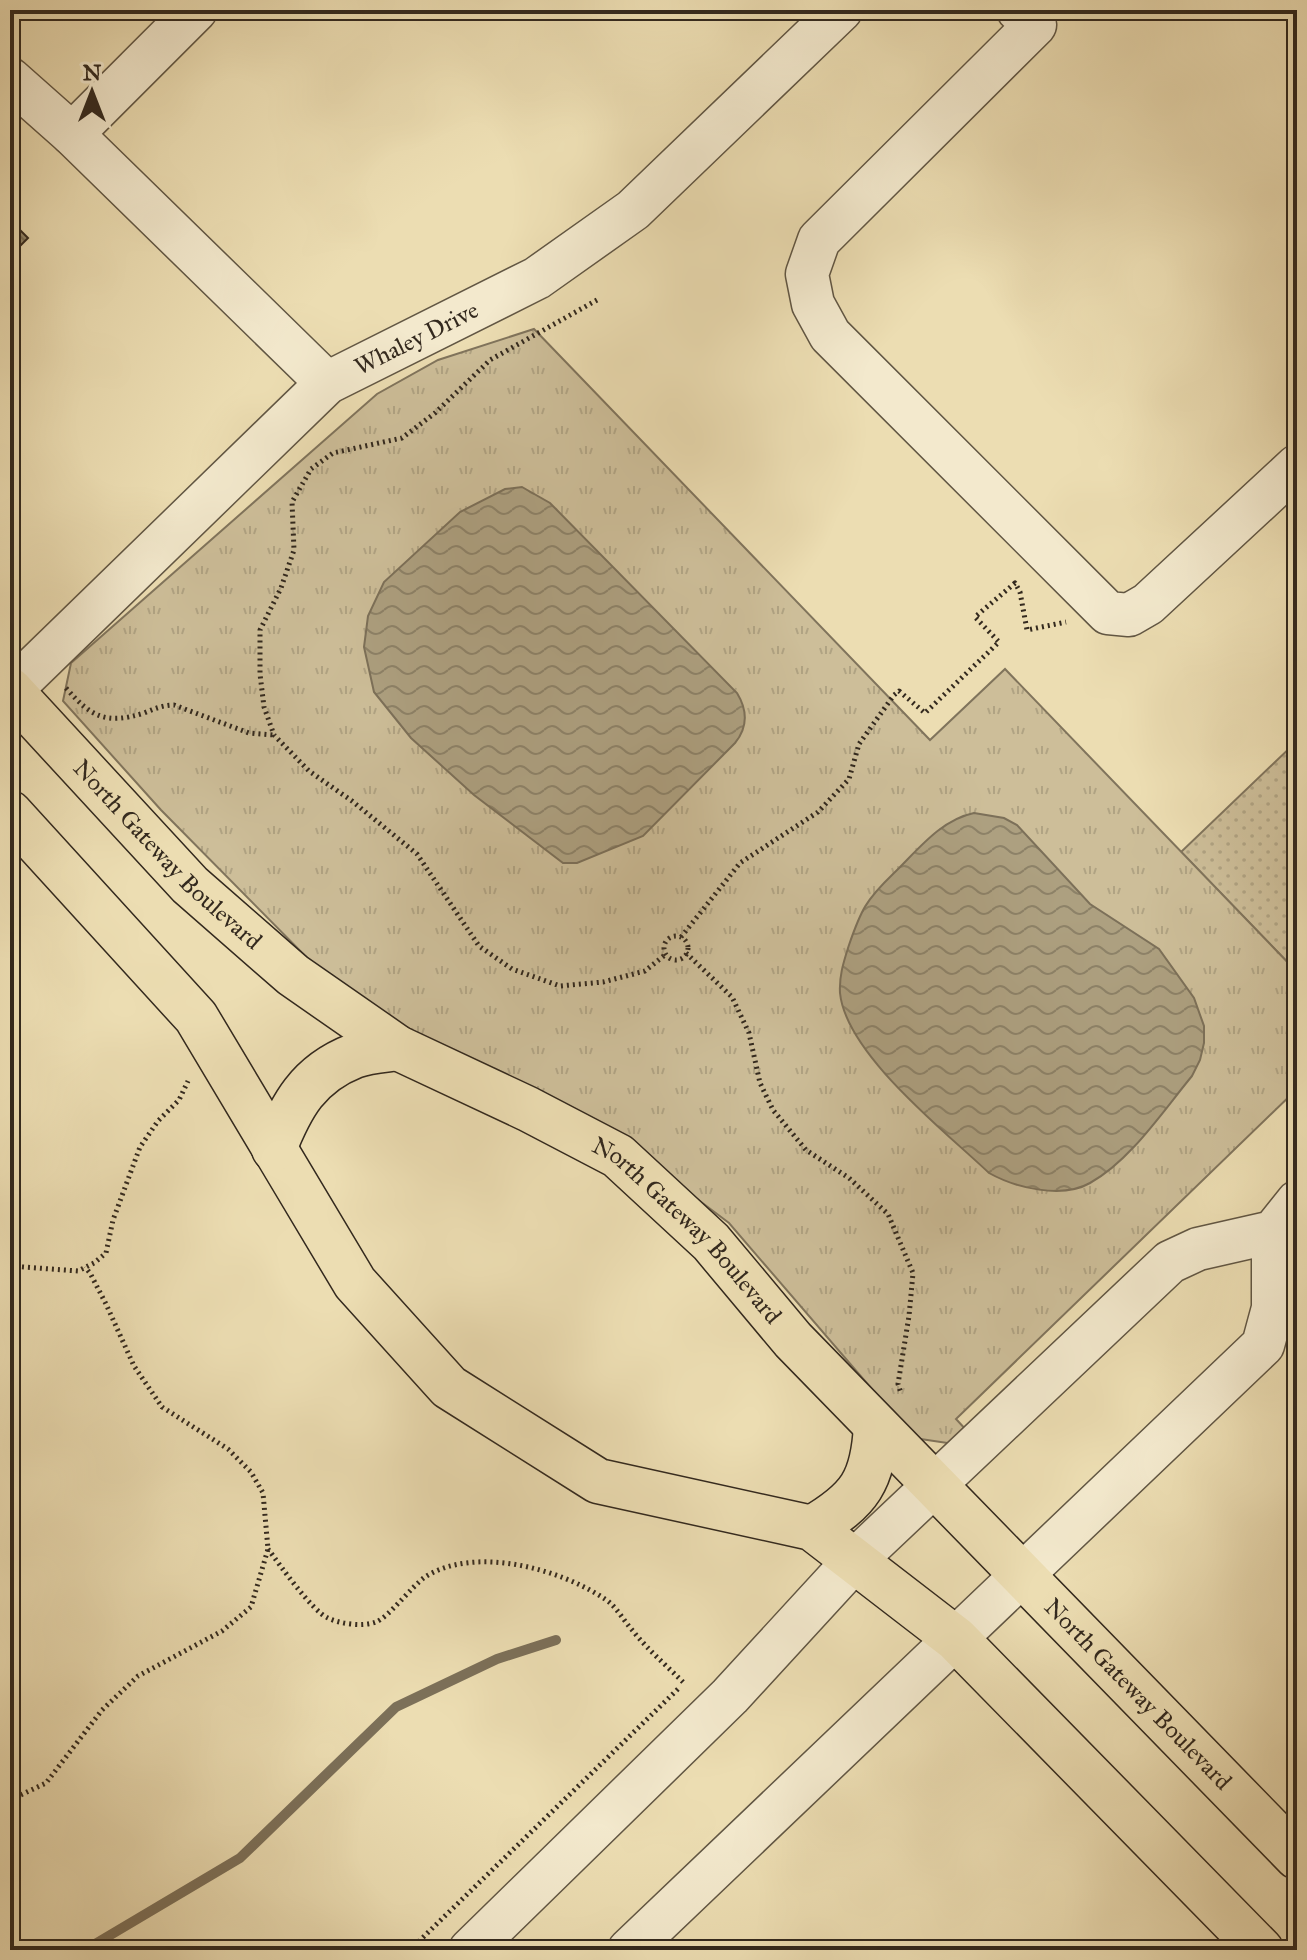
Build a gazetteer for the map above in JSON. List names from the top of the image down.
{
  "streets": {
    "main road": ["North Gateway Boulevard"],
    "street": ["Whaley Drive"]
  },
  "crossings": [
    ["Whaley Drive", "North Gateway Boulevard"]
  ],
  "north": "top"
}
